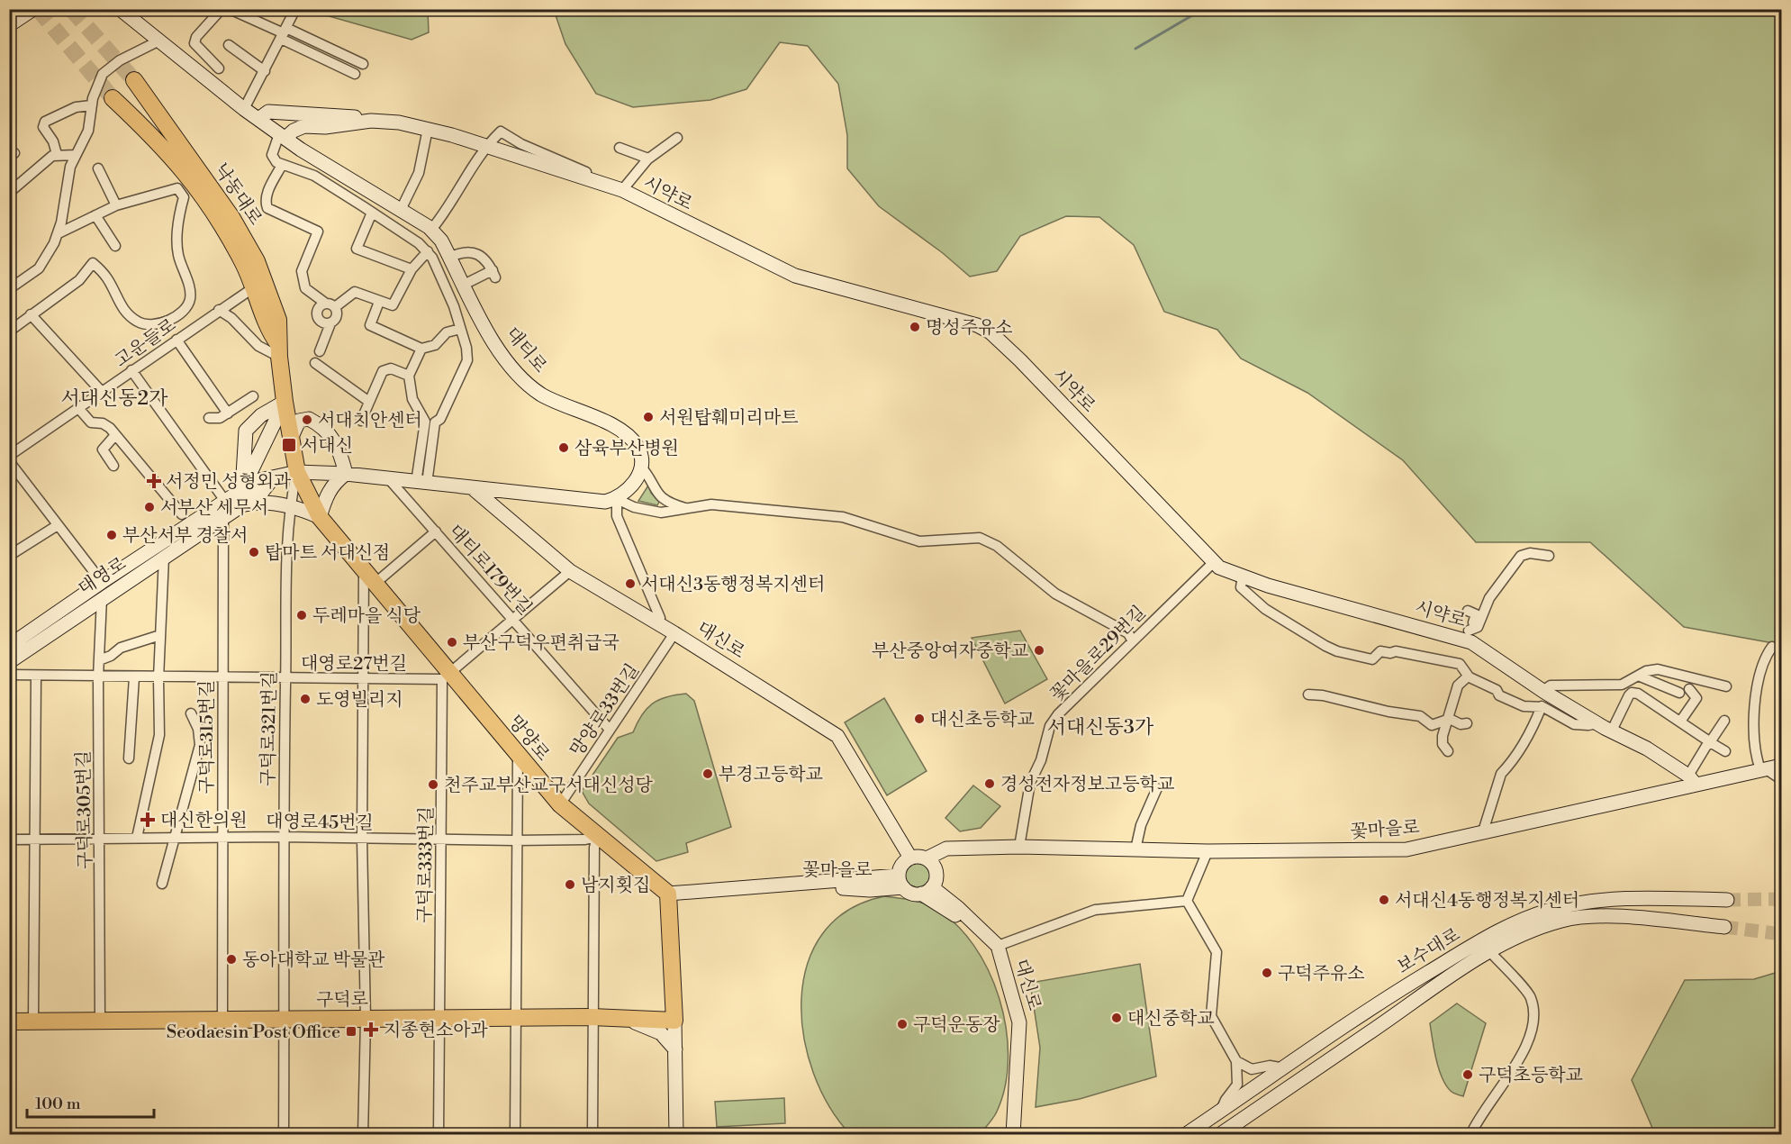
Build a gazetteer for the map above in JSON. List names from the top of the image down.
{
  "streets": {
    "main road": [
      "시약로",
      "낙동대로",
      "대티로",
      "대영로",
      "대신로",
      "망양로",
      "꽃마을로",
      "보수대로",
      "구덕로"
    ],
    "street": [
      "고운들로",
      "대티로179번길",
      "꽃마을로29번길",
      "대영로27번길",
      "망양로33번길",
      "구덕로321번길",
      "구덕로315번길",
      "구덕로305번길",
      "대영로45번길",
      "구덕로333번길"
    ]
  },
  "crossings": [
    ["시약로", "대티로"],
    ["시약로", "꽃마을로29번길"],
    ["시약로", "꽃마을로"],
    ["낙동대로", "고운들로"],
    ["낙동대로", "대영로"],
    ["낙동대로", "구덕로321번길"],
    ["낙동대로", "망양로"],
    ["대티로179번길", "망양로33번길"],
    ["대영로", "구덕로321번길"],
    ["대영로", "구덕로315번길"],
    ["대영로", "망양로"],
    ["대영로", "구덕로305번길"],
    ["대신로", "망양로33번길"],
    ["대신로", "꽃마을로"],
    ["꽃마을로29번길", "꽃마을로"],
    ["대영로27번길", "구덕로321번길"],
    ["대영로27번길", "구덕로315번길"],
    ["대영로27번길", "망양로"],
    ["대영로27번길", "구덕로305번길"],
    ["대영로27번길", "구덕로333번길"],
    ["망양로33번길", "망양로"],
    ["구덕로321번길", "망양로"],
    ["구덕로321번길", "대영로45번길"],
    ["구덕로321번길", "구덕로"],
    ["구덕로315번길", "대영로45번길"],
    ["구덕로315번길", "구덕로"],
    ["망양로", "대영로45번길"],
    ["망양로", "꽃마을로"],
    ["망양로", "구덕로333번길"],
    ["구덕로305번길", "대영로45번길"],
    ["구덕로305번길", "구덕로"],
    ["대영로45번길", "구덕로333번길"],
    ["구덕로333번길", "구덕로"]
  ],
  "districts": ["서대신동2가", "서대신동3가"],
  "places": {
    "other": [
      "명성주유소",
      "서원탑훼미리마트",
      "서대치안센터",
      "삼육부산병원",
      "서부산 세무서",
      "부산서부 경찰서",
      "탑마트 서대신점",
      "서대신3동행정복지센터",
      "두레마을 식당",
      "부산구덕우편취급국",
      "부산중앙여자중학교",
      "도영빌리지",
      "대신초등학교",
      "부경고등학교",
      "경성전자정보고등학교",
      "천주교부산교구서대신성당",
      "남지횟집",
      "서대신4동행정복지센터",
      "동아대학교 박물관",
      "구덕주유소",
      "대신중학교",
      "구덕운동장",
      "구덕초등학교"
    ],
    "transit": ["서대신", "Seodaesin Post Office"],
    "health": ["서정민 성형외과", "대신한의원", "지종현소아과"]
  },
  "scale_bar": "100 m"
}
